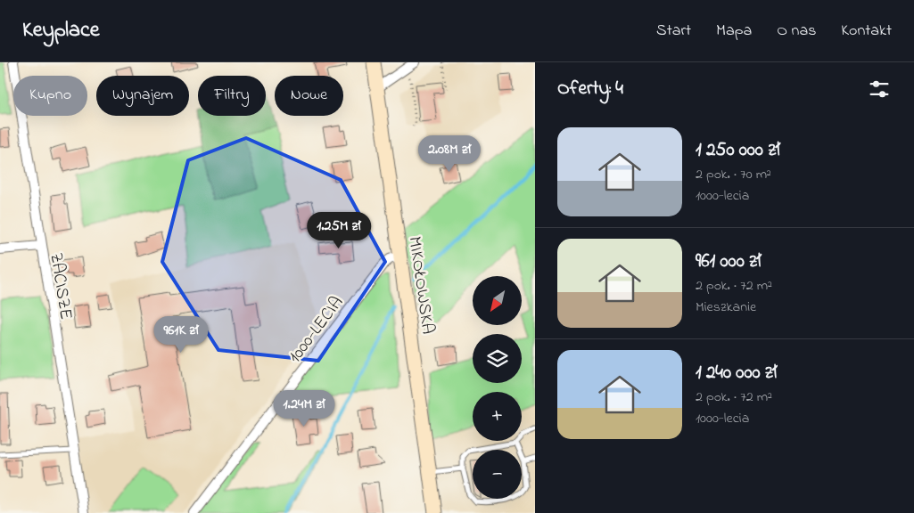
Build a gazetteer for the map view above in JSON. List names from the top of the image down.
{
  "streets": {
    "main road": ["MIKOŁOWSKA"],
    "street": ["ZACISZE", "1000-LECIA"]
  },
  "crossings": [
    ["MIKOŁOWSKA", "1000-LECIA"]
  ],
  "north": "bottom left",
  "page": {
    "header": "Keyplace",
    "nav": [
      "Start",
      "Mapa",
      "O nas",
      "Kontakt"
    ],
    "heading": "Oferty: 4",
    "chip": [
      "Kupno",
      "Wynajem",
      "Filtry",
      "Nowe"
    ],
    "list": [
      {
        "name": "1 250 000 zł",
        "note": "2 pok. · 70 m² · 1000-lecia"
      },
      {
        "name": "961 000 zł",
        "note": "2 pok. · 72 m² · Mieszkanie"
      },
      {
        "name": "1 240 000 zł",
        "note": "2 pok. · 72 m² · 1000-lecia"
      }
    ],
    "price": [
      "2.08M zł",
      "1.25M zł",
      "961K zł",
      "1.24M zł"
    ],
    "map_buttons": ["+", "−"]
  }
}
